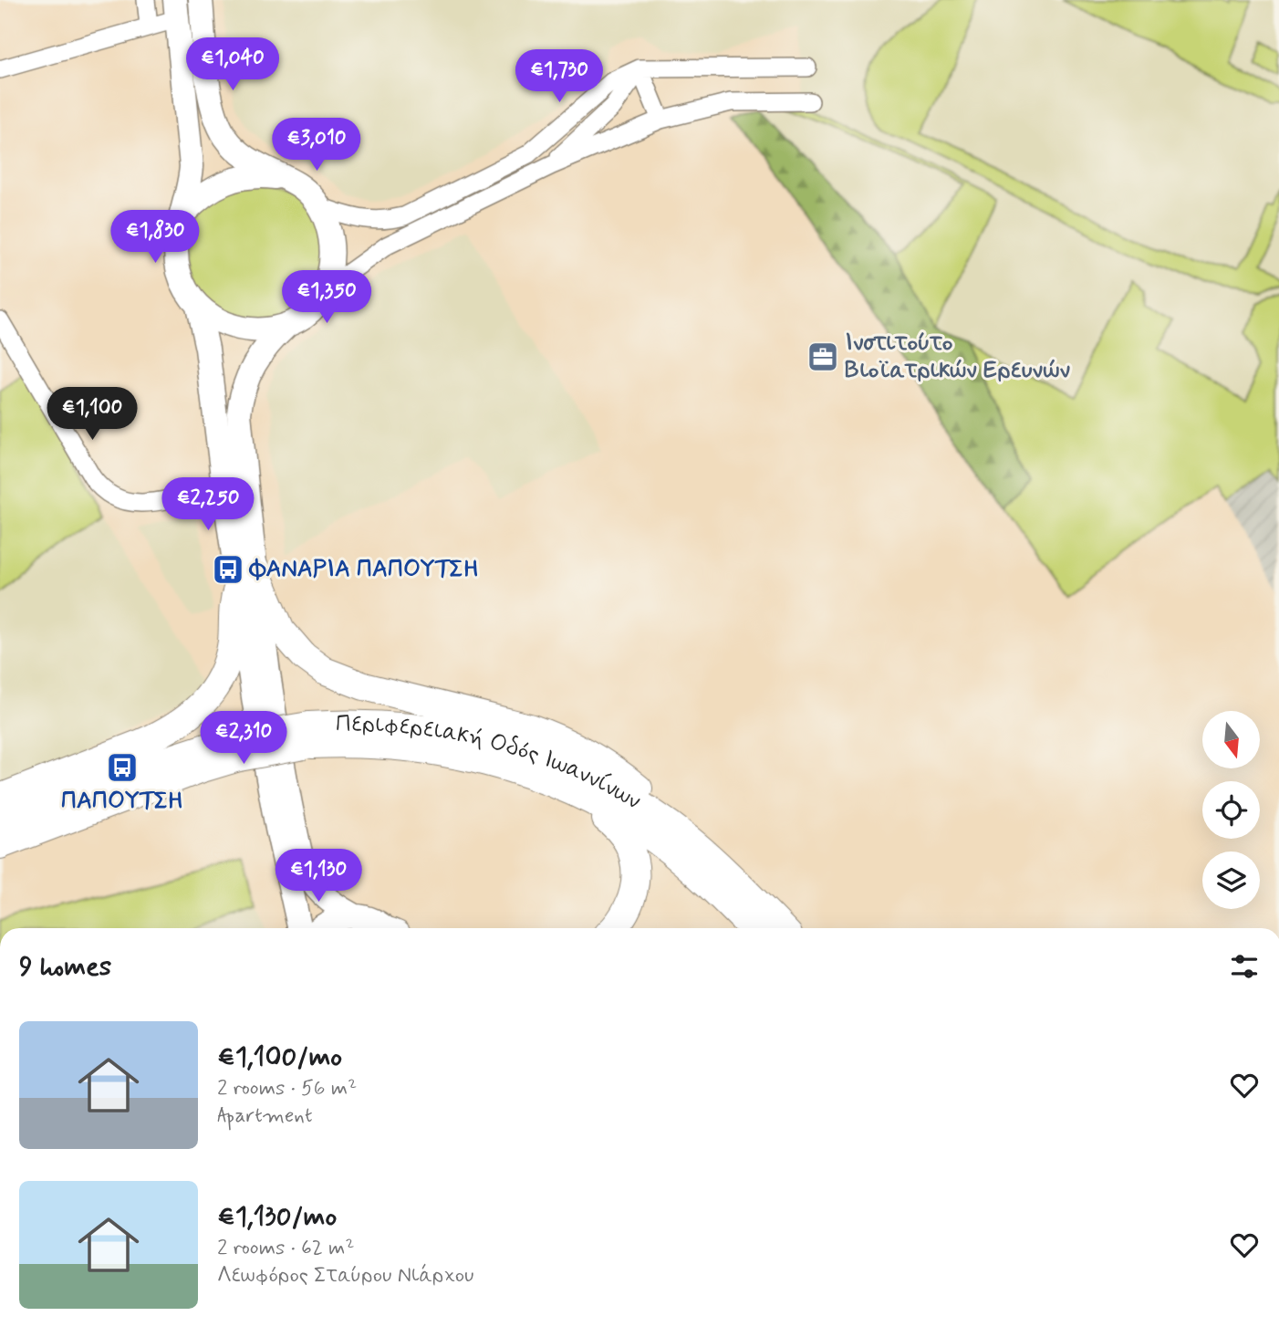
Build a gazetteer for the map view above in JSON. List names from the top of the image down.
{
  "streets": {
    "highway": ["Περιφερειακή Οδός Ιωαννίνων"]
  },
  "places": {
    "office": ["Ινστιτούτο Βιοϊατρικών Ερευνών"],
    "bus stop": ["ΦΑΝΑΡΙΑ ΠΑΠΟΥΤΣΗ", "ΠΑΠΟΥΤΣΗ"]
  },
  "north": "bottom",
  "page": {
    "price": [
      "€1,040",
      "€1,730",
      "€3,010",
      "€1,830",
      "€1,350",
      "€1,100",
      "€2,250",
      "€2,310",
      "€1,130"
    ],
    "heading": "9 homes",
    "list": [
      {
        "name": "€1,100/mo",
        "note": "2 rooms · 56 m² · Apartment"
      },
      {
        "name": "€1,130/mo",
        "note": "2 rooms · 62 m² · Λεωφόρος Σταύρου Νιάρχου"
      }
    ]
  }
}
